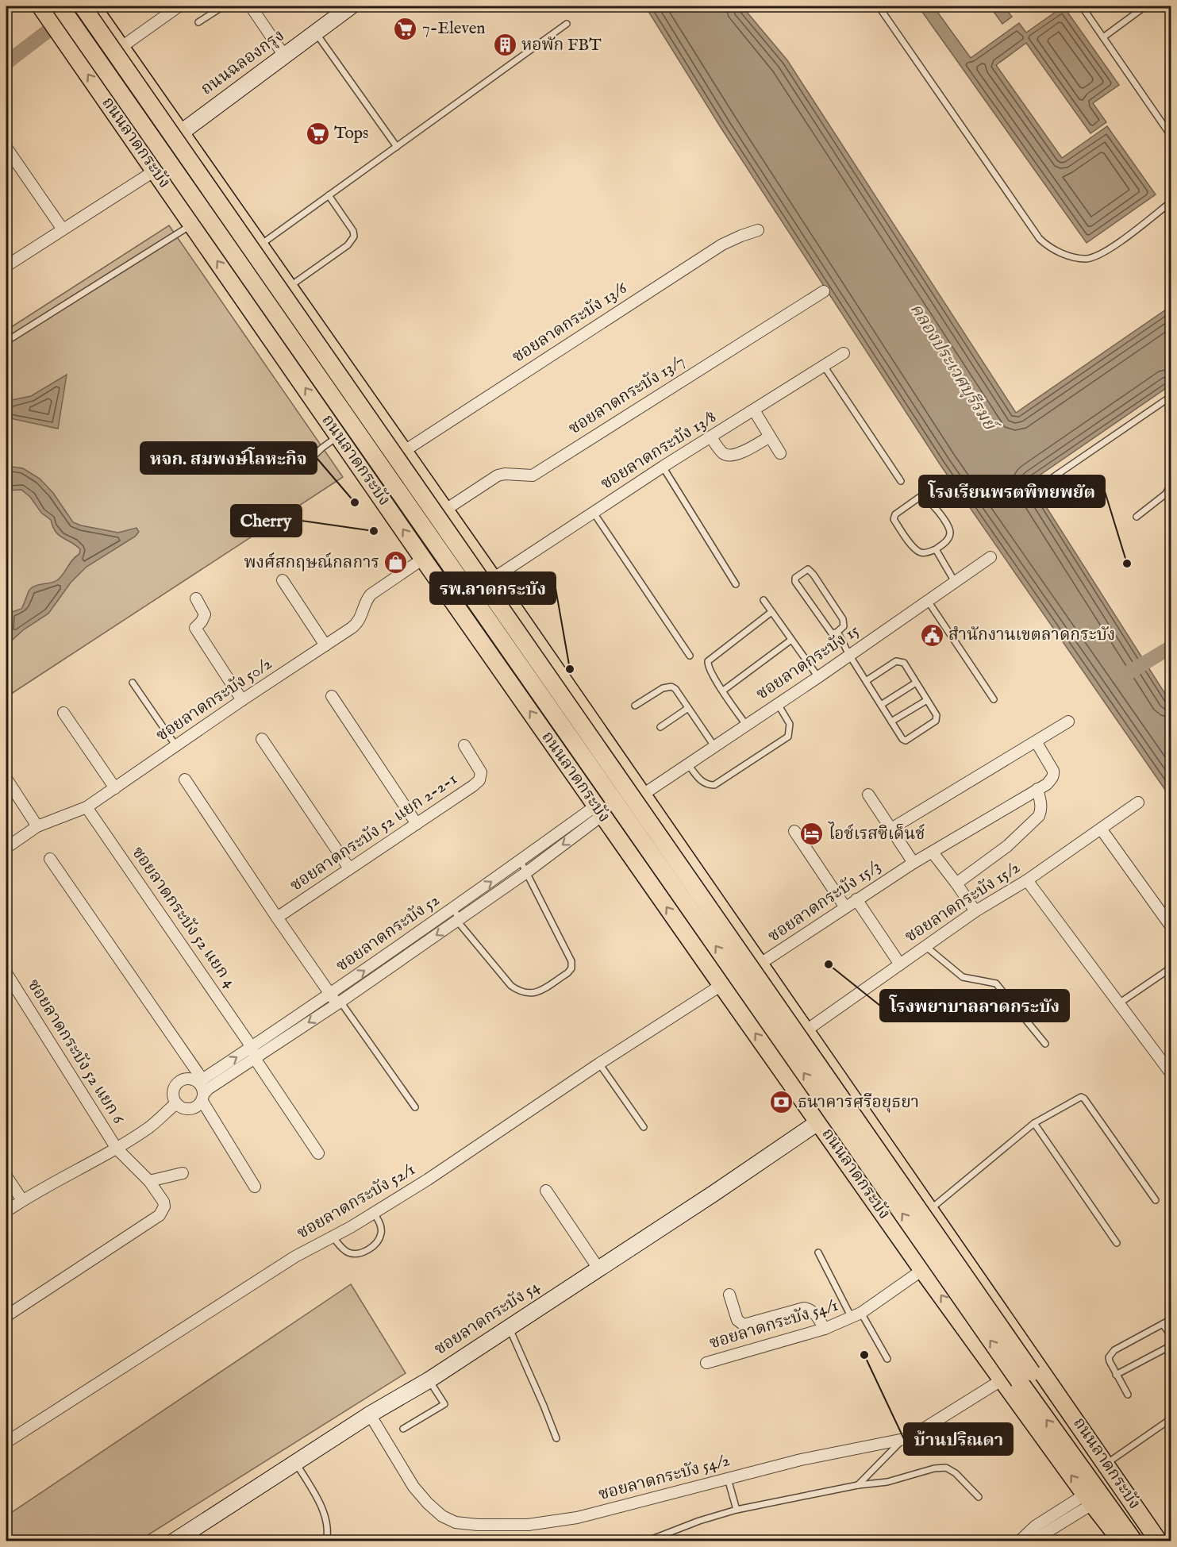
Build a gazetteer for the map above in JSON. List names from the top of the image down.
{
  "streets": {
    "main road": ["ถนนฉลองกรุง", "ถนนลาดกระบัง", "ซอยลาดกระบัง 54"],
    "street": [
      "ซอยลาดกระบัง 13/6",
      "ซอยลาดกระบัง 13/7",
      "ซอยลาดกระบัง 13/8",
      "ซอยลาดกระบัง 15",
      "ซอยลาดกระบัง 50/2",
      "ซอยลาดกระบัง 52 แยก 2-2-1",
      "ซอยลาดกระบัง 15/3",
      "ซอยลาดกระบัง 15/2",
      "ซอยลาดกระบัง 52 แยก 4",
      "ซอยลาดกระบัง 52",
      "ซอยลาดกระบัง 52 แยก 6",
      "ซอยลาดกระบัง 52/1",
      "ซอยลาดกระบัง 54/1",
      "ซอยลาดกระบัง 54/2"
    ]
  },
  "crossings": [
    ["ถนนฉลองกรุง", "ถนนลาดกระบัง"],
    ["ถนนลาดกระบัง", "ซอยลาดกระบัง 13/6"],
    ["ถนนลาดกระบัง", "ซอยลาดกระบัง 13/7"],
    ["ถนนลาดกระบัง", "ซอยลาดกระบัง 13/8"],
    ["ถนนลาดกระบัง", "ซอยลาดกระบัง 15"],
    ["ถนนลาดกระบัง", "ซอยลาดกระบัง 50/2"],
    ["ถนนลาดกระบัง", "ซอยลาดกระบัง 15/3"],
    ["ถนนลาดกระบัง", "ซอยลาดกระบัง 15/2"],
    ["ถนนลาดกระบัง", "ซอยลาดกระบัง 52"],
    ["ถนนลาดกระบัง", "ซอยลาดกระบัง 52/1"],
    ["ถนนลาดกระบัง", "ซอยลาดกระบัง 54"],
    ["ถนนลาดกระบัง", "ซอยลาดกระบัง 54/1"],
    ["ถนนลาดกระบัง", "ซอยลาดกระบัง 54/2"],
    ["ซอยลาดกระบัง 50/2", "ซอยลาดกระบัง 52 แยก 4"],
    ["ซอยลาดกระบัง 52 แยก 4", "ซอยลาดกระบัง 52"],
    ["ซอยลาดกระบัง 54", "ซอยลาดกระบัง 54/2"]
  ],
  "water": ["คลองประเวศบุรีรมย์"],
  "places": {
    "supermarket": ["7-Eleven", "Tops"],
    "building": ["หอพัก FBT"],
    "other": [
      "หจก. สมพงษ์โลหะกิจ",
      "Cherry",
      "โรงเรียนพรตพิทยพยัต",
      "รพ.ลาดกระบัง",
      "โรงพยาบาลลาดกระบัง",
      "บ้านปริณดา"
    ],
    "shop": ["พงศ์สกฤษณ์กลการ"],
    "public building": ["สำนักงานเขตลาดกระบัง"],
    "hotel": ["ไอช์เรสซิเด็นช์"],
    "bank": ["ธนาคารศรีอยุธยา"]
  }
}
